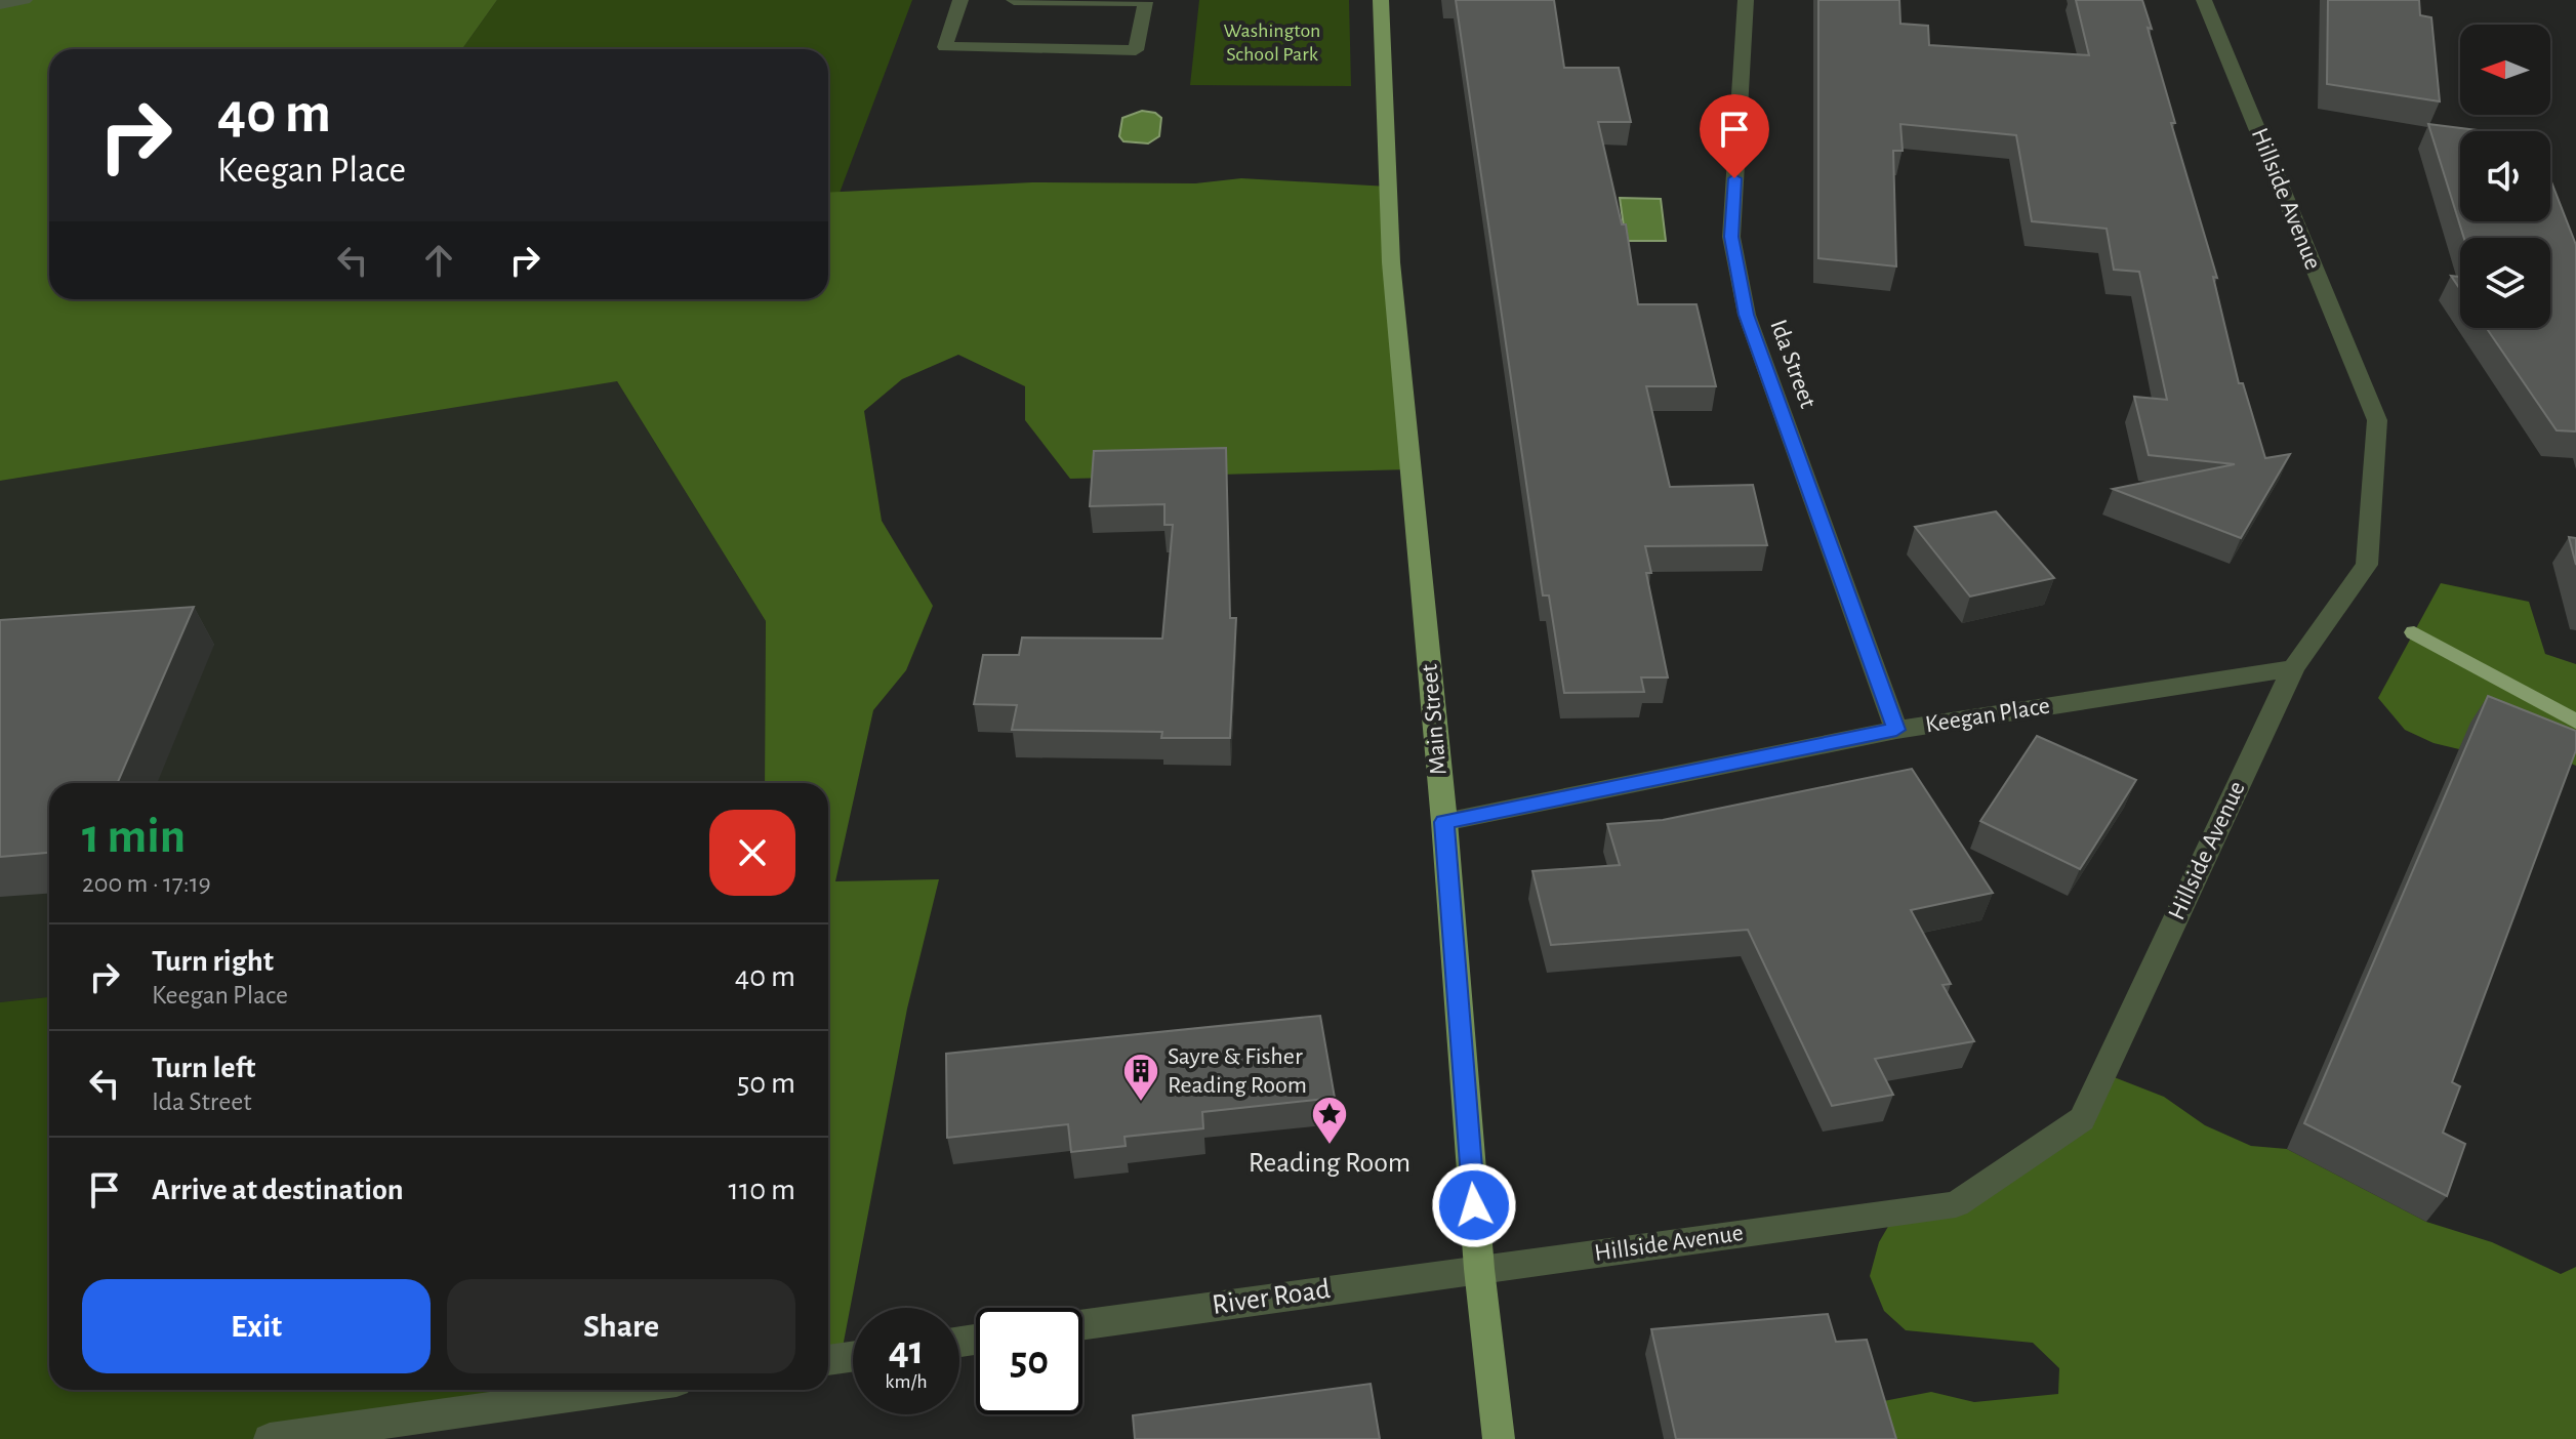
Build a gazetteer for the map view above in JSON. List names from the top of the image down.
{
  "streets": {
    "main road": ["Main Street"],
    "street": [
      "Hillside Avenue",
      "Ida Street",
      "Keegan Place",
      "River Road"
    ]
  },
  "crossings": [
    ["Hillside Avenue", "Keegan Place"],
    ["Hillside Avenue", "Main Street"],
    ["Hillside Avenue", "River Road"],
    ["Ida Street", "Keegan Place"],
    ["Keegan Place", "Main Street"],
    ["Main Street", "River Road"]
  ],
  "parks": ["Washington School Park"],
  "places": {
    "building": ["Sayre & Fisher Reading Room"],
    "place": ["Reading Room"]
  },
  "north": "left",
  "page": {
    "turn": ["40 m", "Keegan Place"],
    "heading": ["1 min", "200 m · 17:19"],
    "list": [
      {
        "name": "Turn right",
        "note": "Keegan Place",
        "value": "40 m"
      },
      {
        "name": "Turn left",
        "note": "Ida Street",
        "value": "50 m"
      },
      {
        "name": "Arrive at destination",
        "value": "110 m"
      }
    ],
    "buttons": ["Exit", "Share"],
    "speed": "41 km/h",
    "limit": "50"
  }
}
